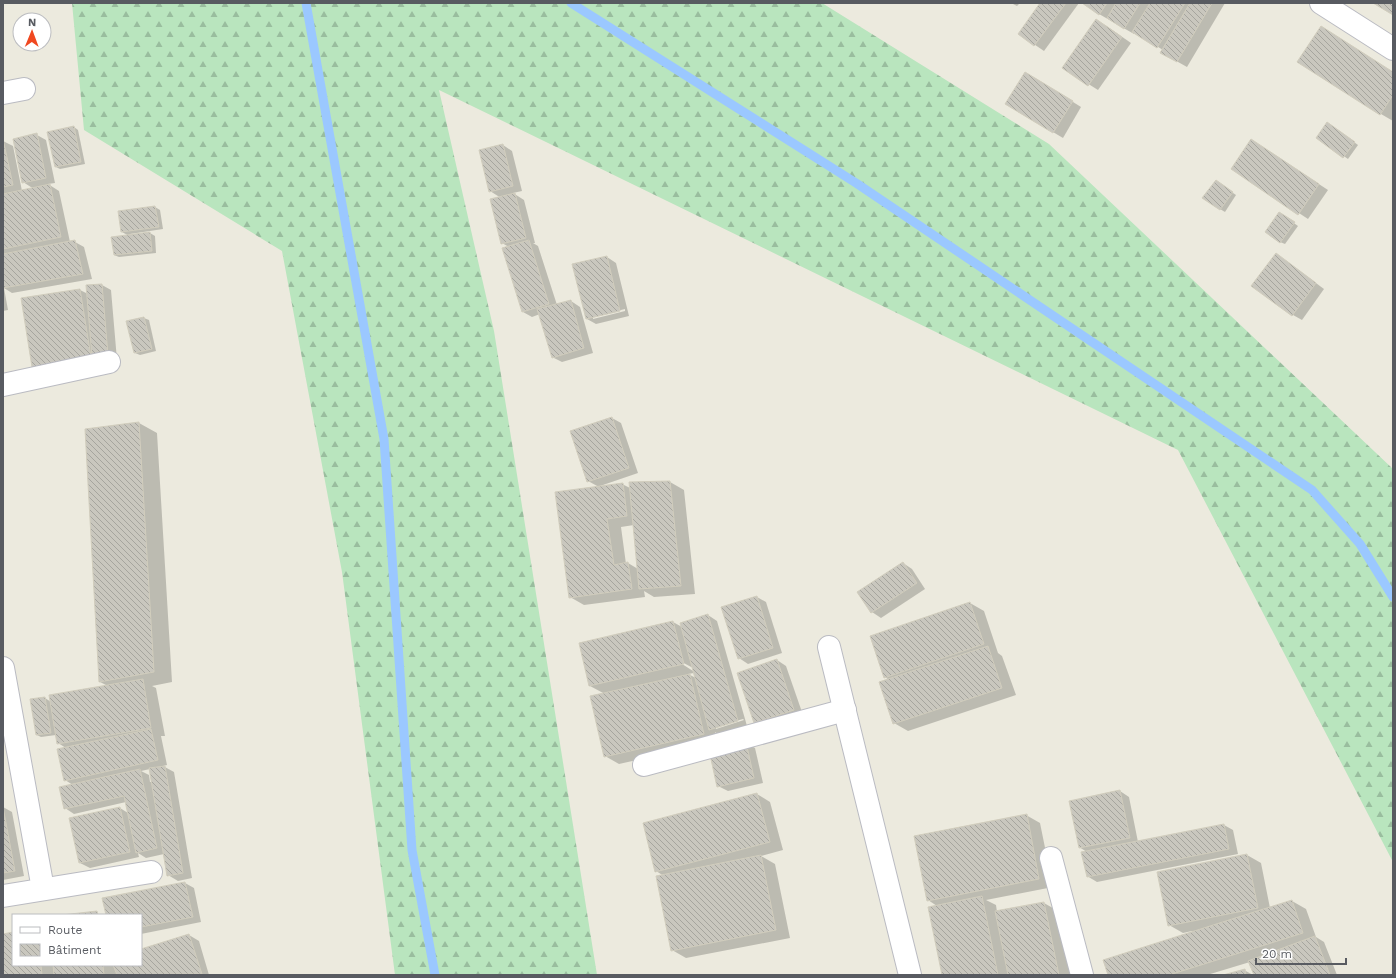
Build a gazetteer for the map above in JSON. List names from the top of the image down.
{
  "legend": ["Route", "Bâtiment"],
  "scale_bar": "20 m",
  "north": "top"
}
